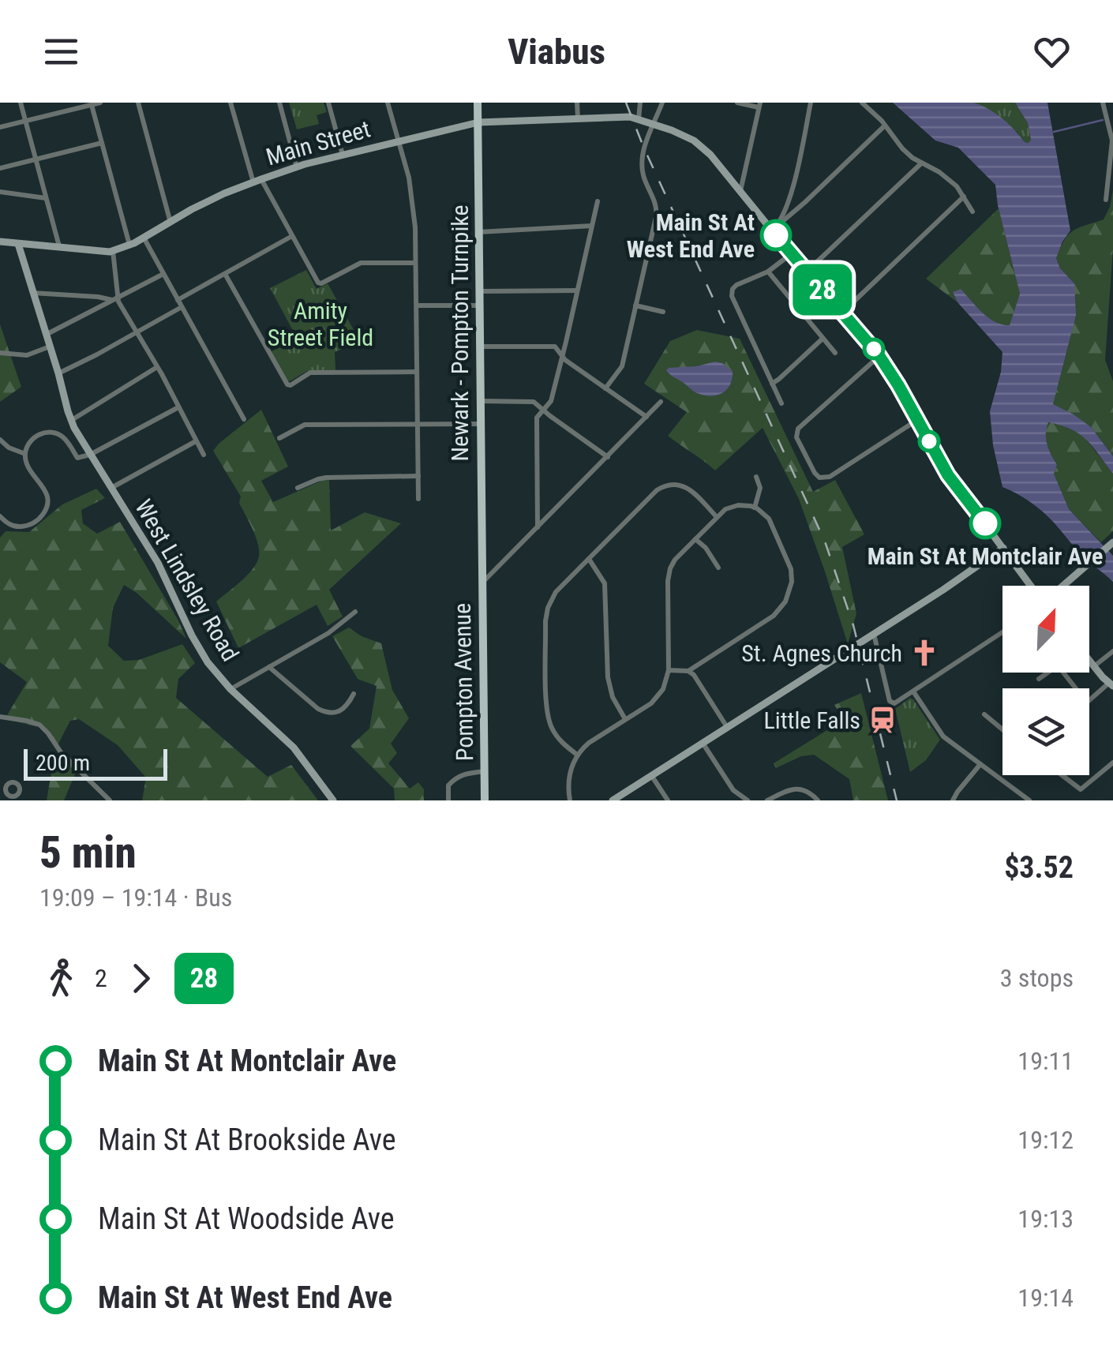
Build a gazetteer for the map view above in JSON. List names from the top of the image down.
{
  "streets": {
    "main road": [
      "Main Street",
      "Newark - Pompton Turnpike",
      "West Lindsley Road",
      "Pompton Avenue"
    ]
  },
  "crossings": [
    ["Main Street", "Newark - Pompton Turnpike"],
    ["Main Street", "West Lindsley Road"],
    ["Newark - Pompton Turnpike", "Pompton Avenue"]
  ],
  "parks": ["Amity Street Field"],
  "places": {
    "other": ["Main St At West End Ave", "Main St At Montclair Ave"],
    "church": ["St. Agnes Church"],
    "station": ["Little Falls"]
  },
  "lines": ["bus line 28"],
  "scale_bar": "200 m",
  "north": "top right",
  "page": {
    "header": "Viabus",
    "on_map": "28",
    "scale": "200 m",
    "heading": ["5 min", "19:09 – 19:14 · Bus", "$3.52"],
    "legs": ["2", "28", "3 stops"],
    "list": [
      {
        "name": "Main St At Montclair Ave",
        "value": "19:11"
      },
      {
        "name": "Main St At Brookside Ave",
        "value": "19:12"
      },
      {
        "name": "Main St At Woodside Ave",
        "value": "19:13"
      },
      {
        "name": "Main St At West End Ave",
        "value": "19:14"
      }
    ]
  }
}
